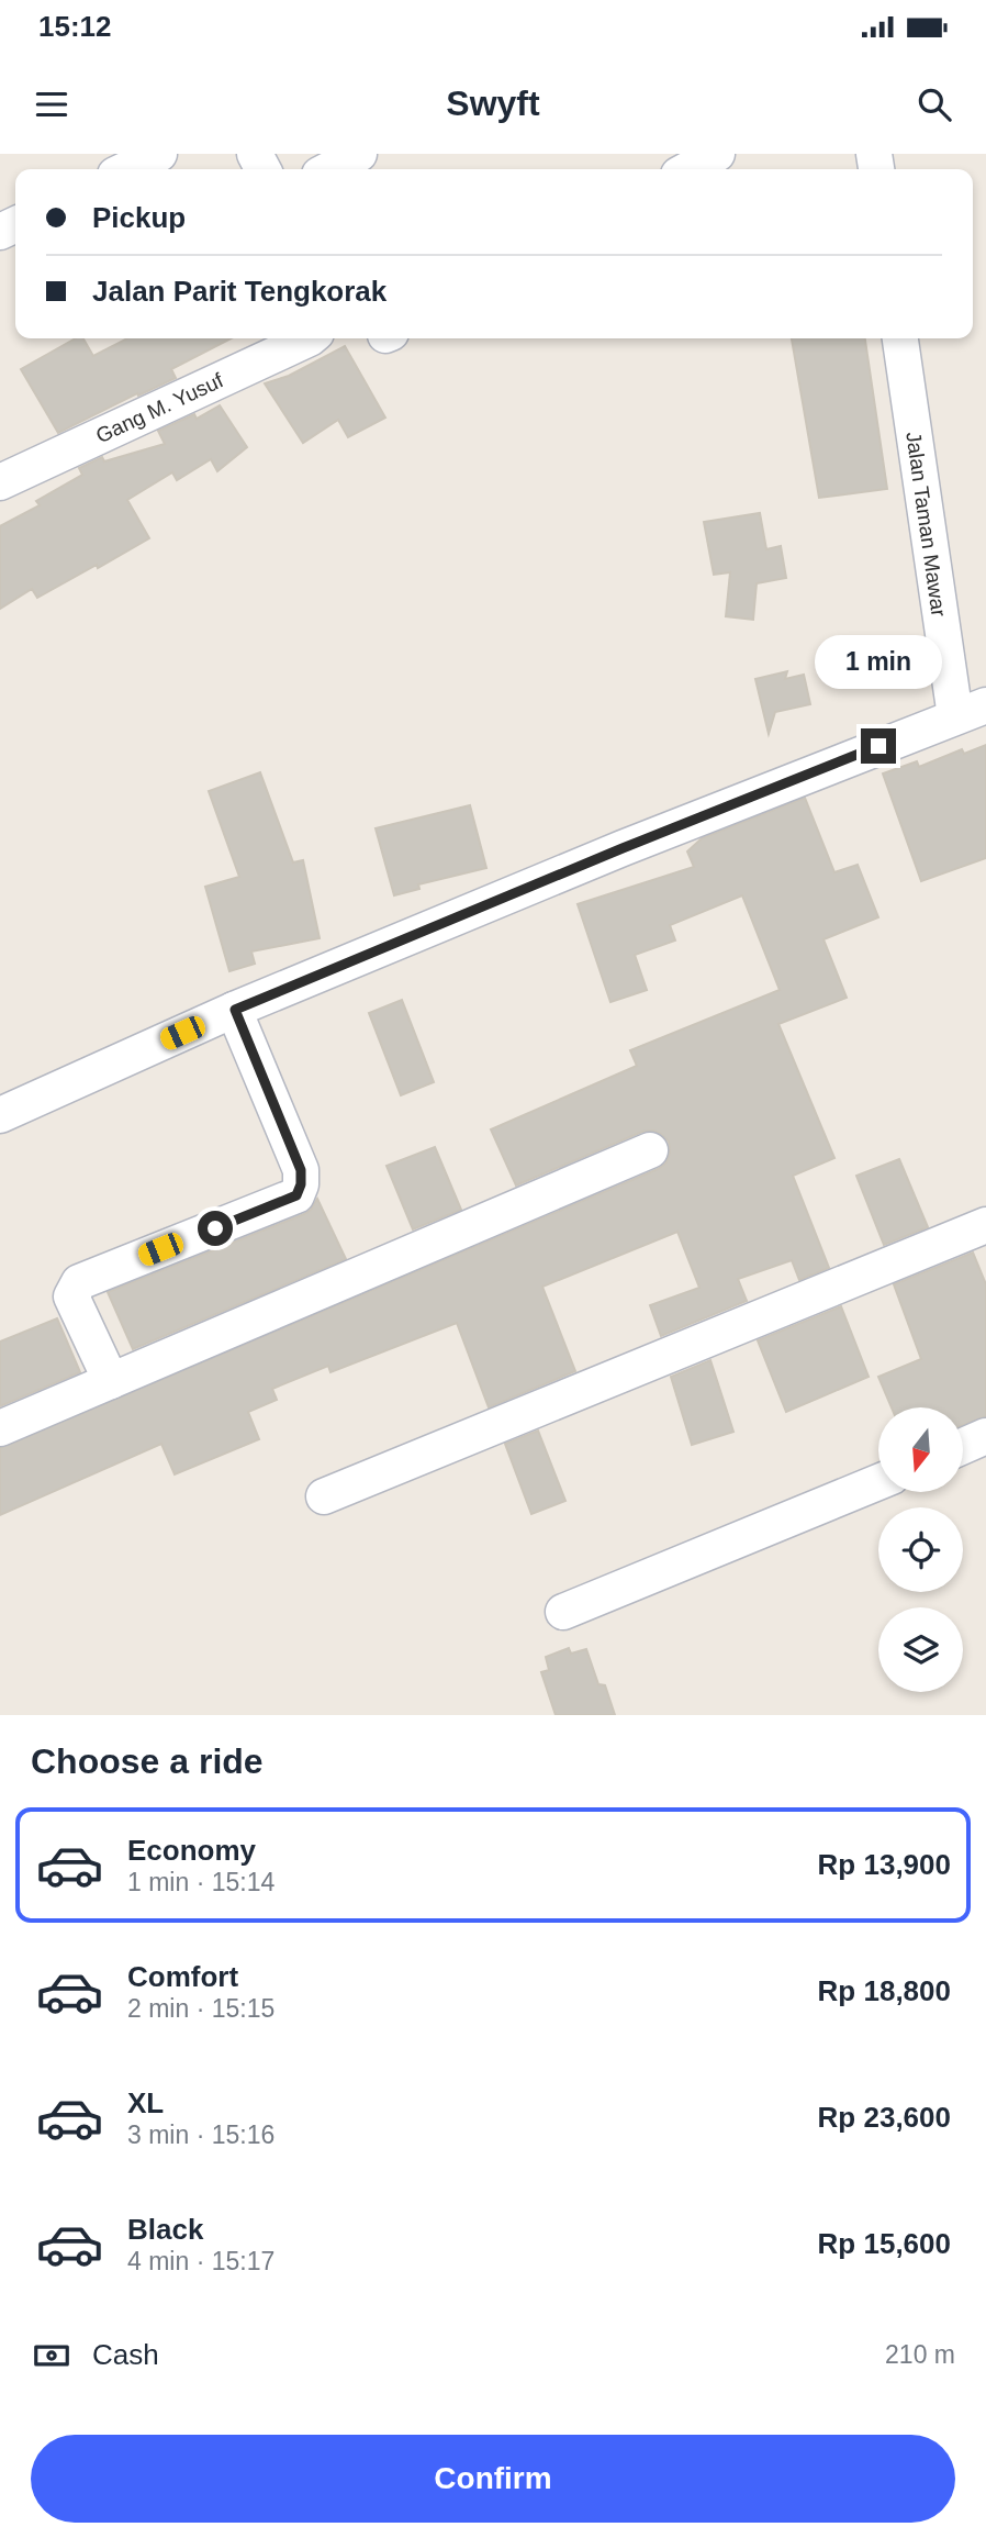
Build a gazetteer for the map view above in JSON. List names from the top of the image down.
{
  "streets": {
    "street": ["Gang M. Yusuf", "Jalan Taman Mawar"]
  },
  "north": "bottom",
  "page": {
    "status": "15:12",
    "header": "Swyft",
    "banner": ["Pickup", "Jalan Parit Tengkorak"],
    "bubble": "1 min",
    "heading": "Choose a ride",
    "list": [
      {
        "name": "Economy",
        "note": "1 min · 15:14",
        "value": "Rp 13,900"
      },
      {
        "name": "Comfort",
        "note": "2 min · 15:15",
        "value": "Rp 18,800"
      },
      {
        "name": "XL",
        "note": "3 min · 15:16",
        "value": "Rp 23,600"
      },
      {
        "name": "Black",
        "note": "4 min · 15:17",
        "value": "Rp 15,600"
      }
    ],
    "pay": ["Cash", "210 m"],
    "buttons": "Confirm"
  }
}
